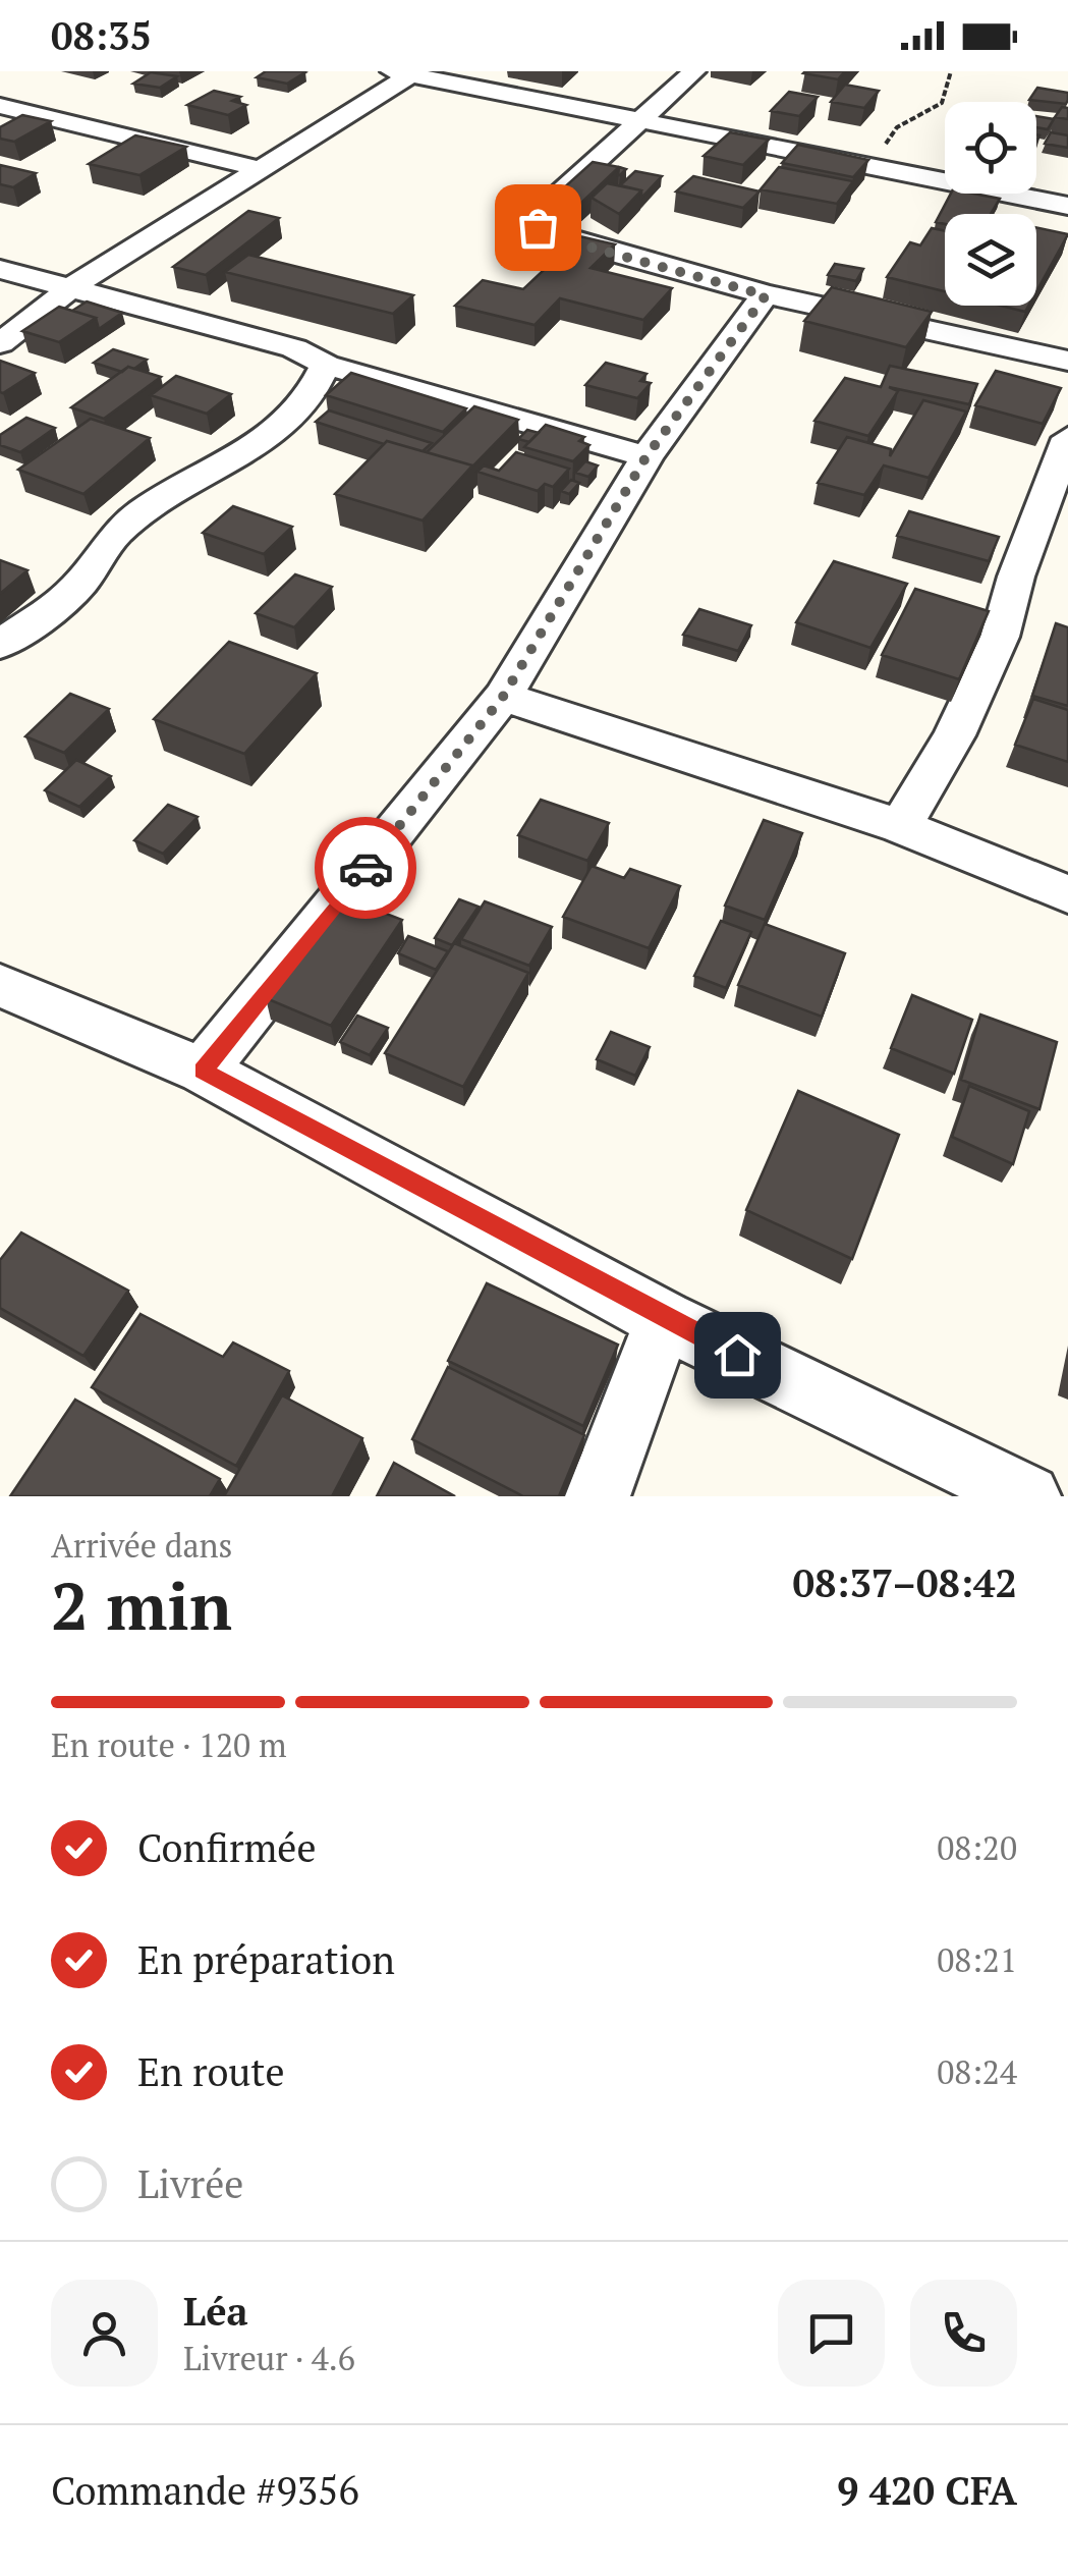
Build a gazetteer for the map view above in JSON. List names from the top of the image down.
{
  "page": {
    "status": "08:35",
    "heading": ["2 min", "Arrivée dans", "08:37–08:42"],
    "panel": [
      "Léa",
      "Livreur · 4.6",
      "Commande #9356",
      "9 420 CFA"
    ],
    "bar": "En route · 120 m",
    "list": [
      ["Confirmée", "08:20"],
      ["En préparation", "08:21"],
      ["En route", "08:24"],
      "Livrée"
    ]
  }
}
